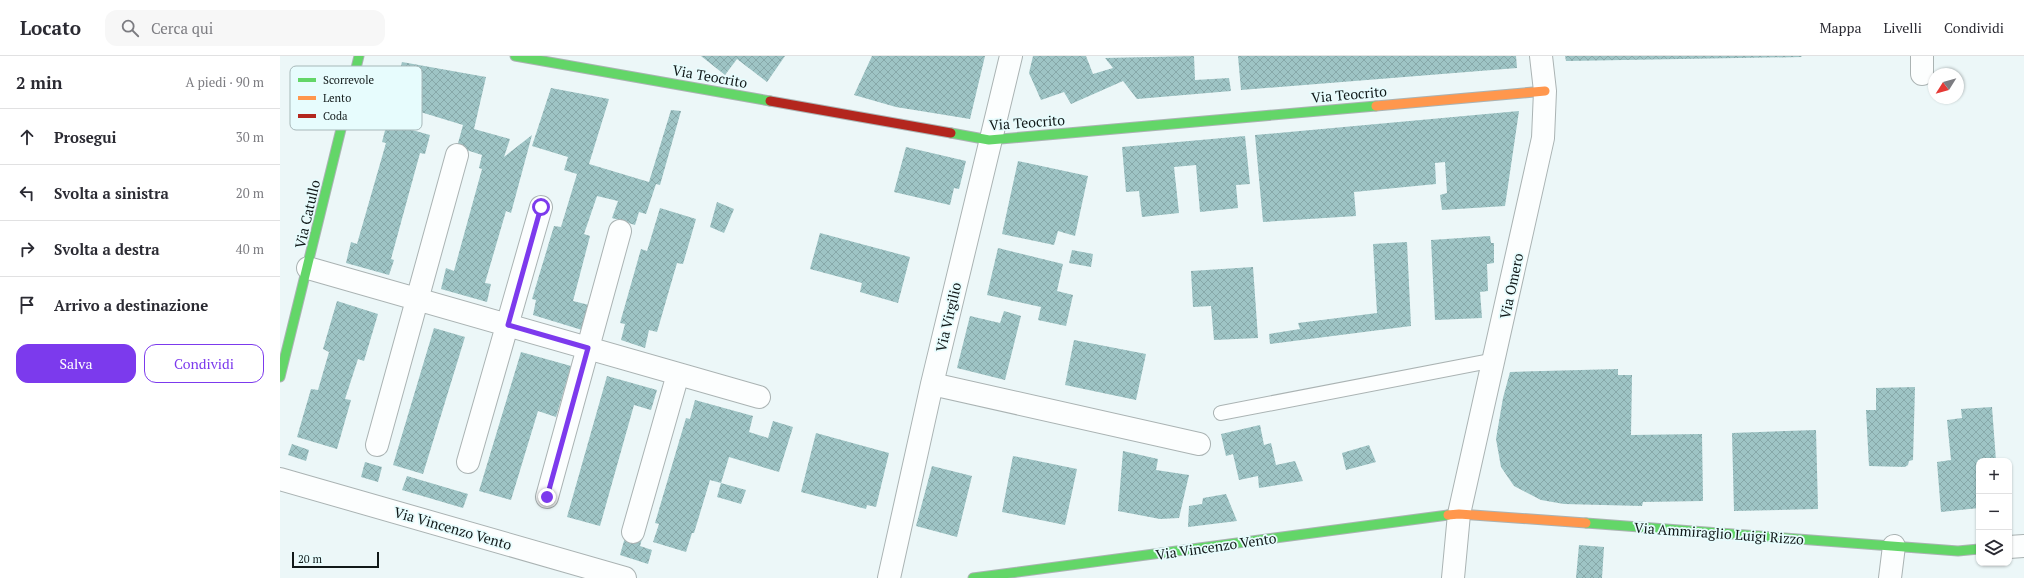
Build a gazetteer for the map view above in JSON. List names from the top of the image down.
{
  "streets": {
    "street": [
      "Via Teocrito",
      "Via Catullo",
      "Via Omero",
      "Via Virgilio",
      "Via Vincenzo Vento",
      "Via Ammiraglio Luigi Rizzo"
    ]
  },
  "crossings": [
    ["Via Teocrito", "Via Omero"],
    ["Via Teocrito", "Via Virgilio"],
    ["Via Omero", "Via Vincenzo Vento"],
    ["Via Omero", "Via Ammiraglio Luigi Rizzo"],
    ["Via Vincenzo Vento", "Via Ammiraglio Luigi Rizzo"]
  ],
  "legend": ["Scorrevole", "Lento", "Coda"],
  "scale_bar": "20 m",
  "north": "bottom left",
  "page": {
    "header": "Locato",
    "search": "Cerca qui",
    "nav": ["Mappa", "Livelli", "Condividi"],
    "heading": ["2 min", "A piedi · 90 m"],
    "list": [
      ["Prosegui", "30 m"],
      ["Svolta a sinistra", "20 m"],
      ["Svolta a destra", "40 m"],
      "Arrivo a destinazione"
    ],
    "buttons": ["Salva", "Condividi"],
    "map_buttons": ["+", "−"],
    "scale": "20 m"
  }
}
